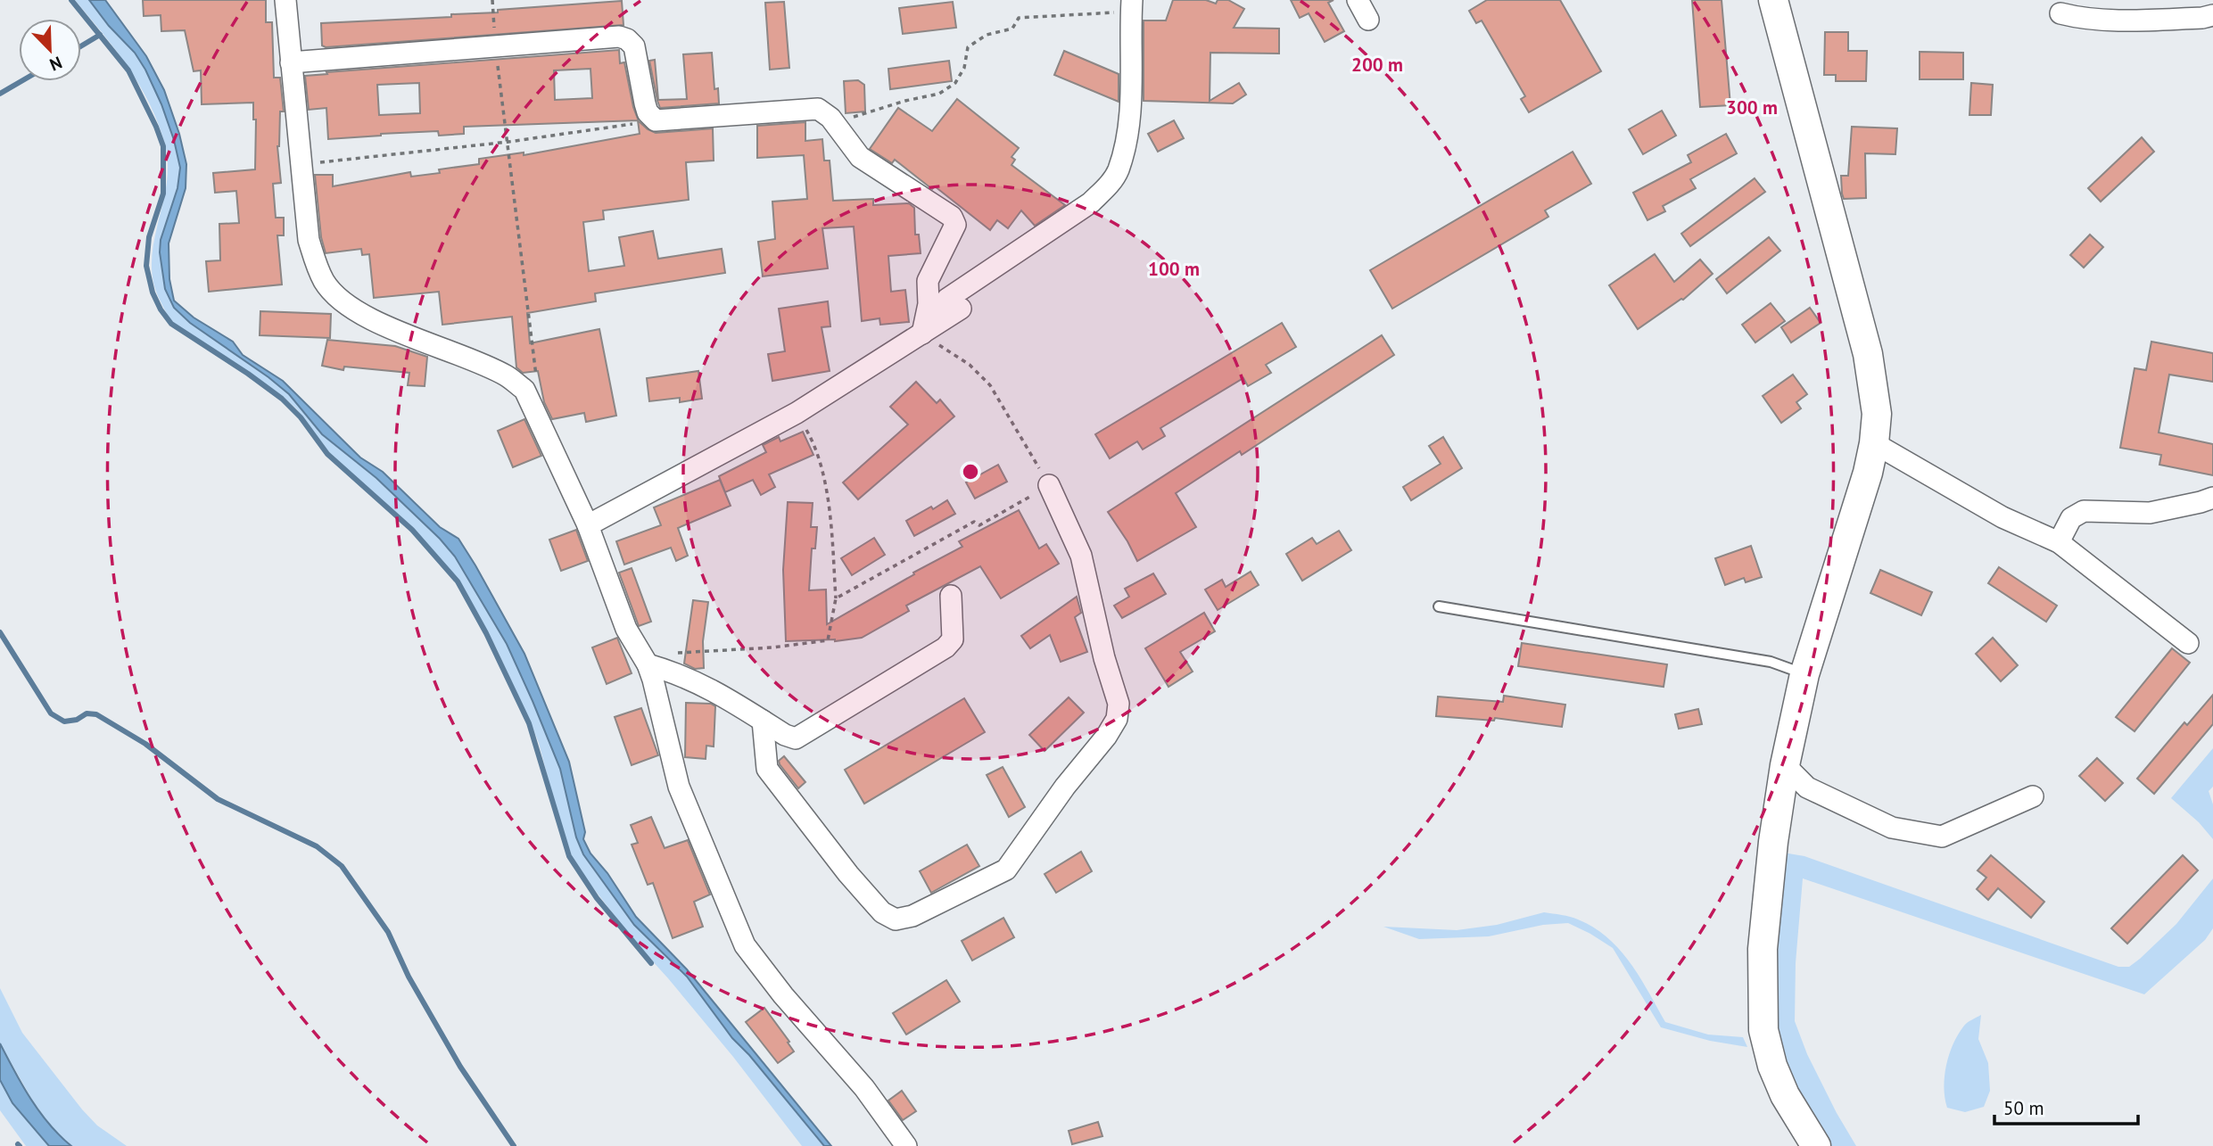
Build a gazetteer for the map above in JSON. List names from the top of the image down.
{
  "scale_bar": "50 m",
  "north": "bottom right",
  "rings": ["200 m", "300 m", "100 m"]
}
